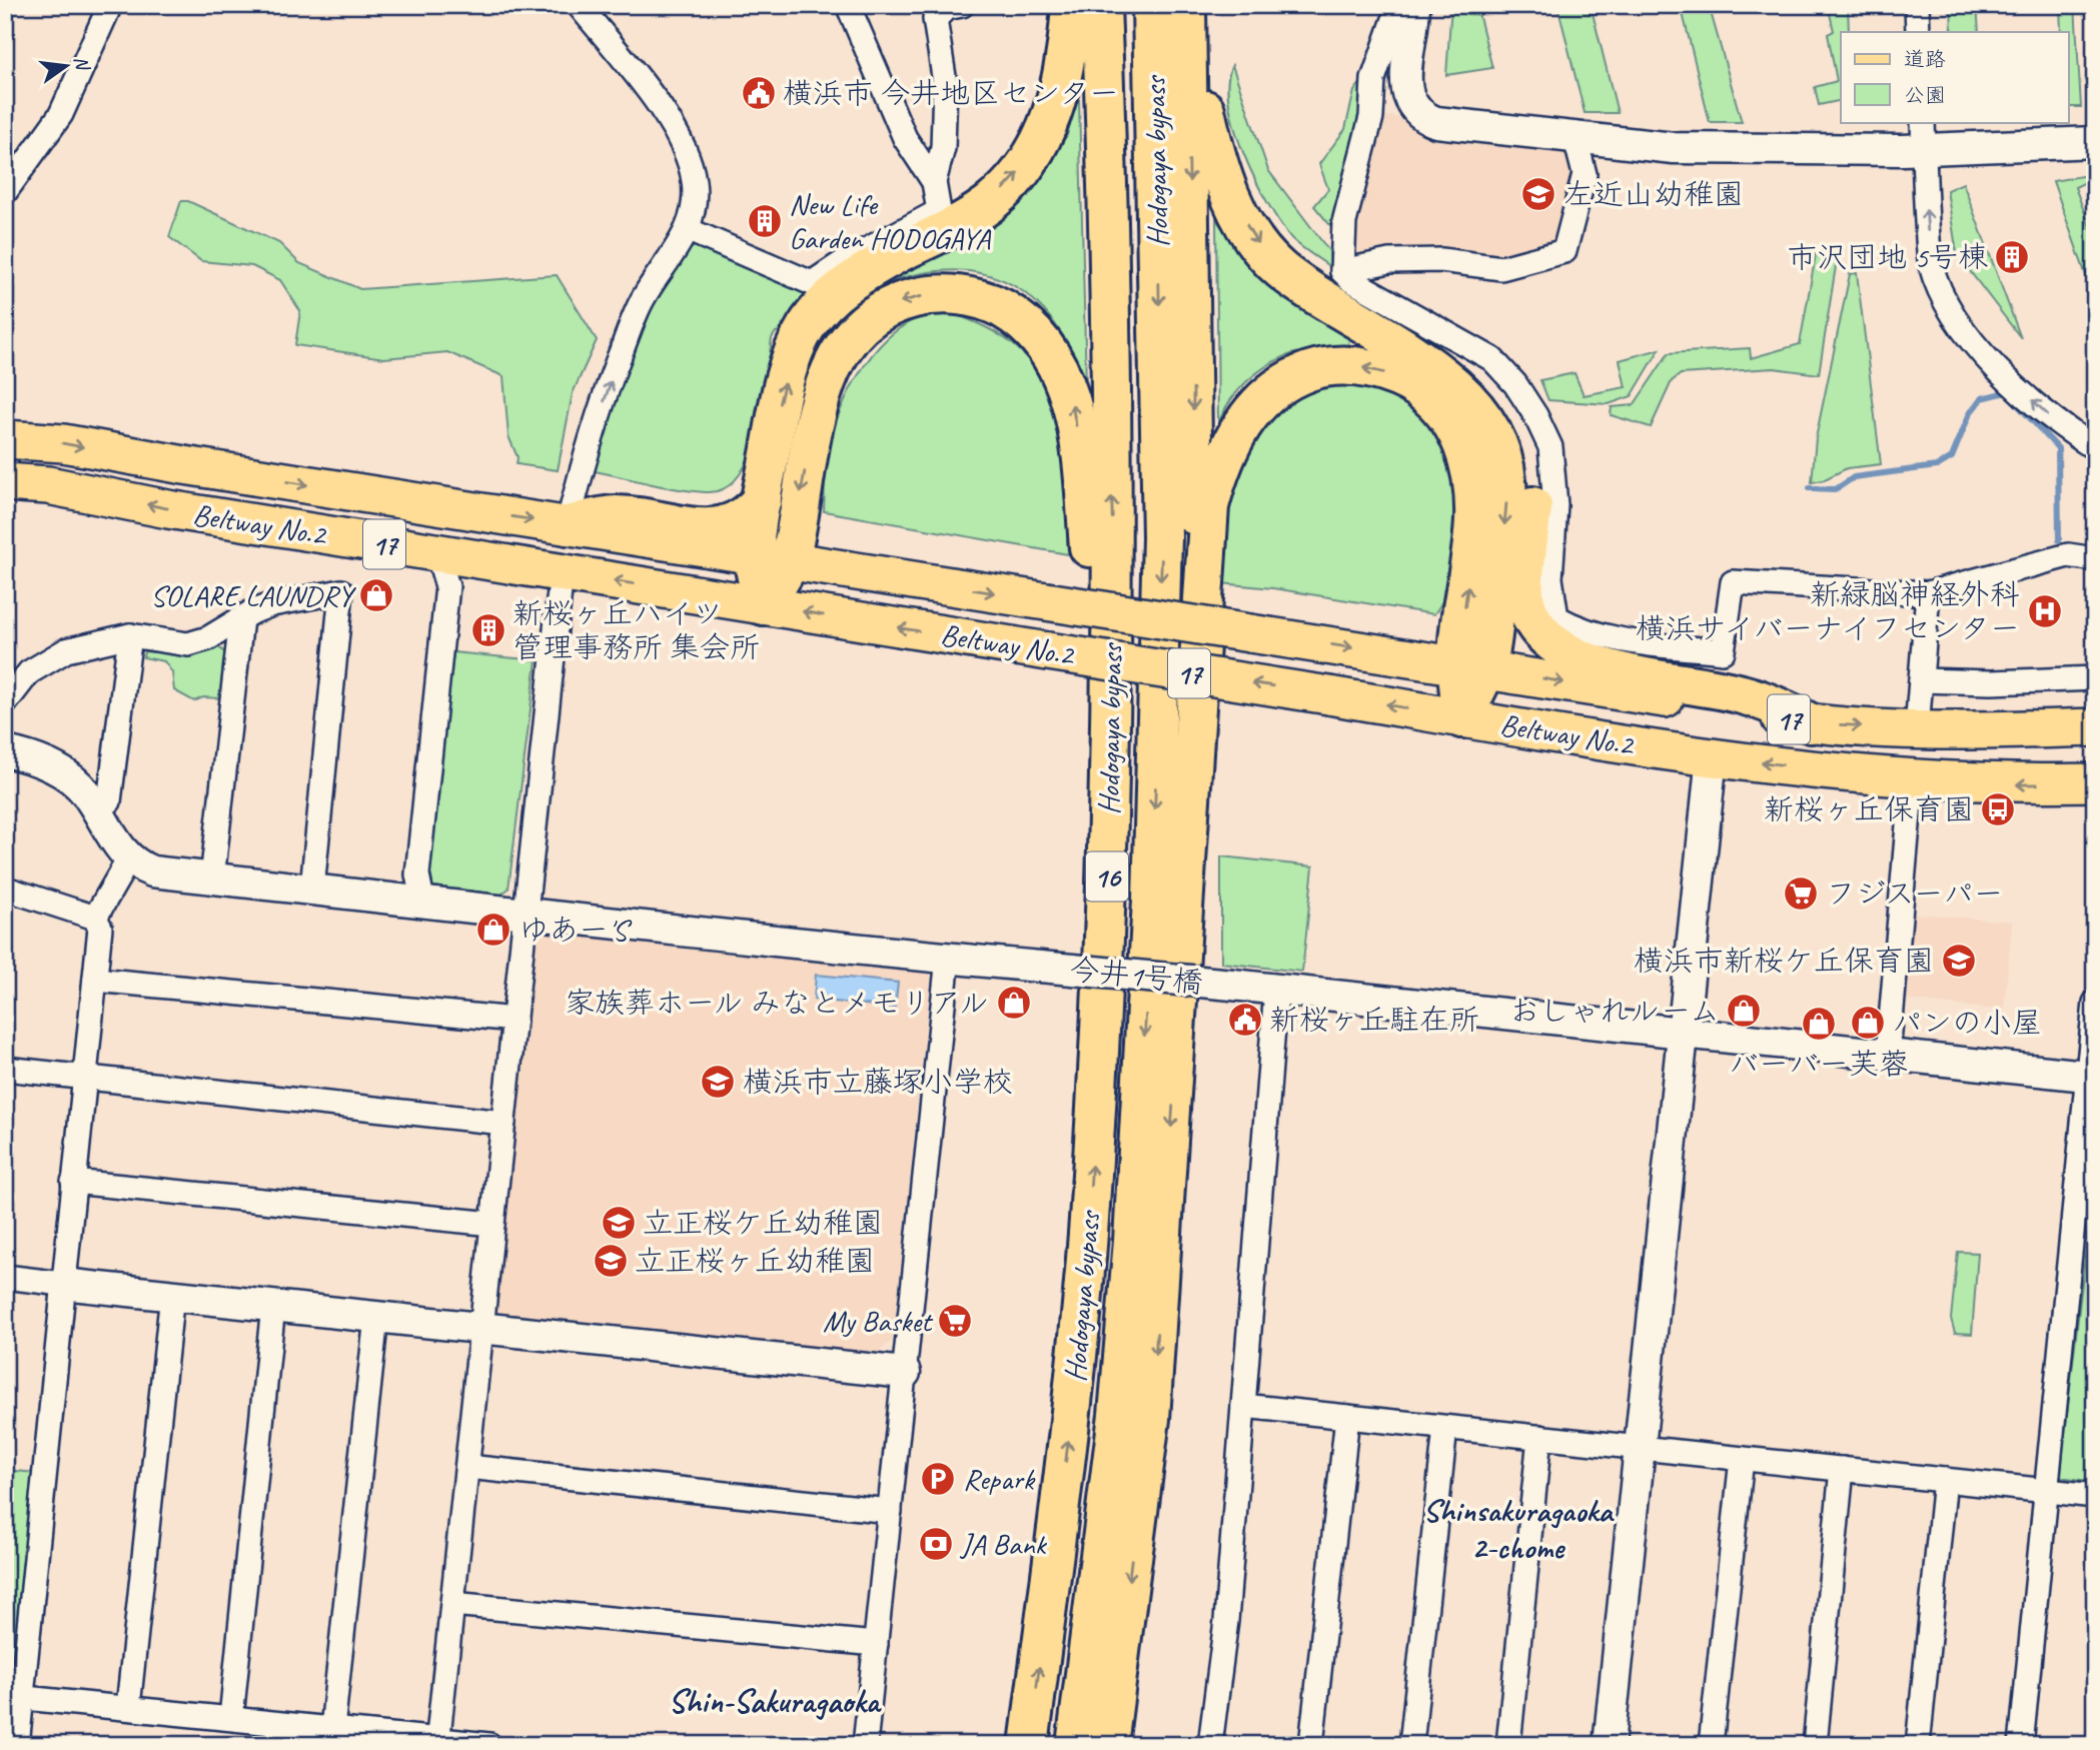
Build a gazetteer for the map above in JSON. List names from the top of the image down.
{
  "streets": {
    "highway": ["Hodogaya bypass", "16"],
    "main road": ["Beltway No.2", "17"],
    "street": ["今井1号橋"]
  },
  "districts": ["Shinsakuragaoka 2-chome", "Shin-Sakuragaoka"],
  "places": {
    "public building": ["横浜市 今井地区センター", "新桜ヶ丘駐在所"],
    "school or university": [
      "左近山幼稚園",
      "横浜市新桜ケ丘保育園",
      "横浜市立藤塚小学校",
      "立正桜ケ丘幼稚園",
      "立正桜ヶ丘幼稚園"
    ],
    "building": ["New Life Garden HODOGAYA", "市沢団地 5号棟", "新桜ヶ丘ハイツ 管理事務所 集会所"],
    "shop": [
      "SOLARE LAUNDRY",
      "ゆあー'S",
      "家族葬ホール みなとメモリアル",
      "おしゃれルーム",
      "パンの小屋",
      "バーバー芙蓉"
    ],
    "hospital": ["新緑脳神経外科 横浜サイバーナイフセンター"],
    "bus stop": ["新桜ヶ丘保育園"],
    "supermarket": ["フジスーパー", "My Basket"],
    "parking": ["Repark"],
    "bank": ["JA Bank"]
  },
  "legend": ["道路", "公園"],
  "north": "right"
}
